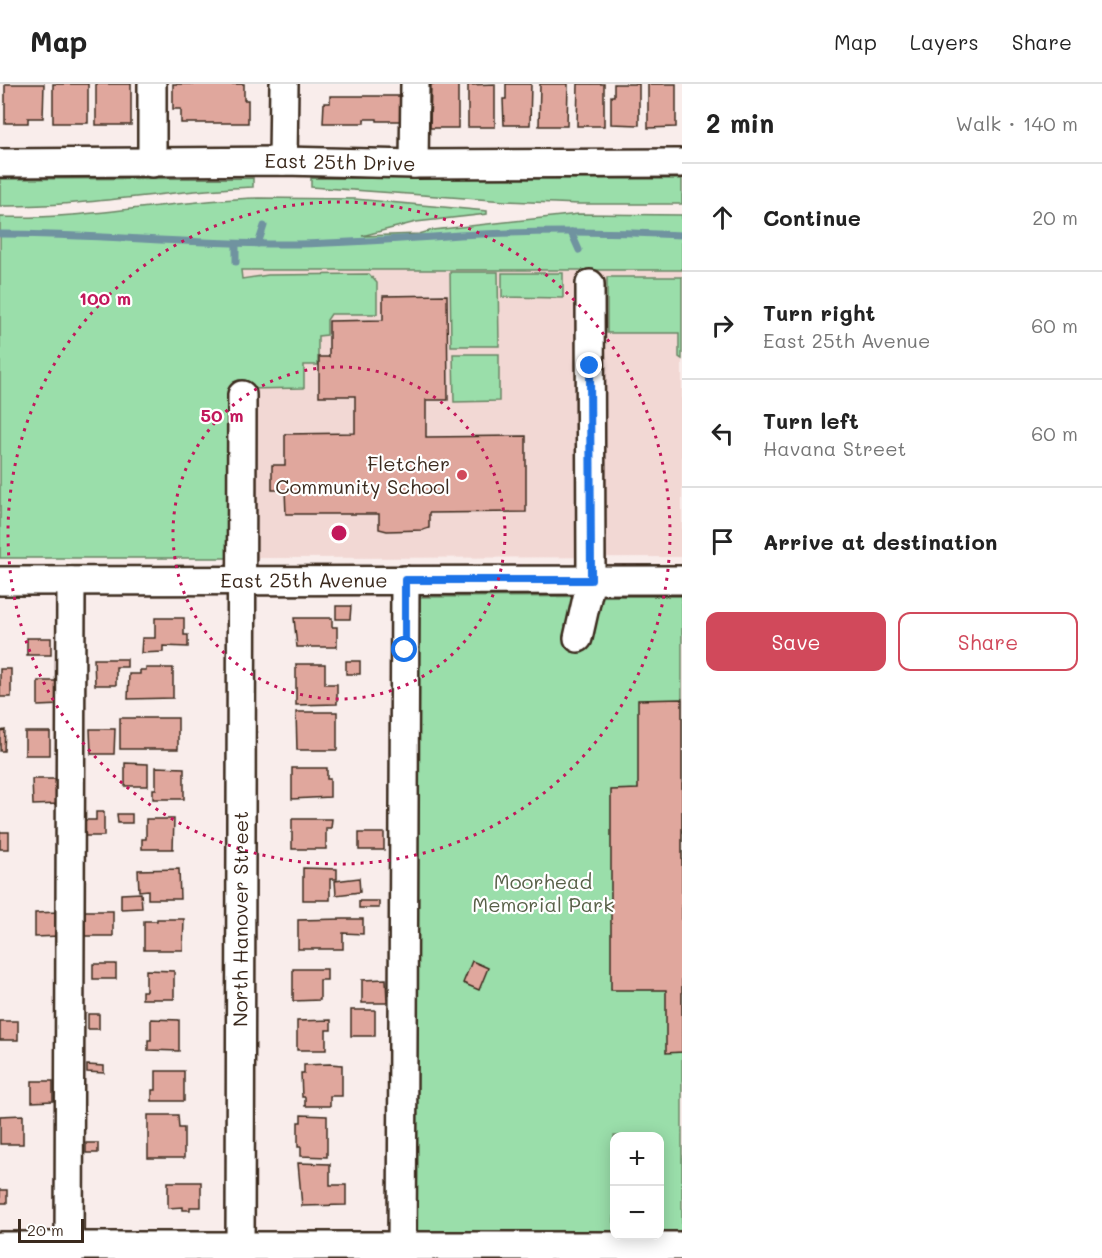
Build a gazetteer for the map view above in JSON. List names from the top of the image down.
{
  "streets": {
    "street": ["East 25th Drive", "East 25th Avenue", "North Hanover Street"]
  },
  "crossings": [
    ["East 25th Avenue", "North Hanover Street"]
  ],
  "parks": ["Moorhead Memorial Park"],
  "places": ["Fletcher Community School"],
  "scale_bar": "20 m",
  "page": {
    "header": "Map",
    "nav": ["Map", "Layers", "Share"],
    "heading": ["2 min", "Walk · 140 m"],
    "list": [
      ["Continue", "20 m"],
      ["Turn right", "East 25th Avenue", "60 m"],
      ["Turn left", "Havana Street", "60 m"],
      "Arrive at destination"
    ],
    "buttons": ["Save", "Share"],
    "map_buttons": ["+", "−"],
    "scale": "20 m"
  },
  "rings": ["100 m", "50 m"]
}
